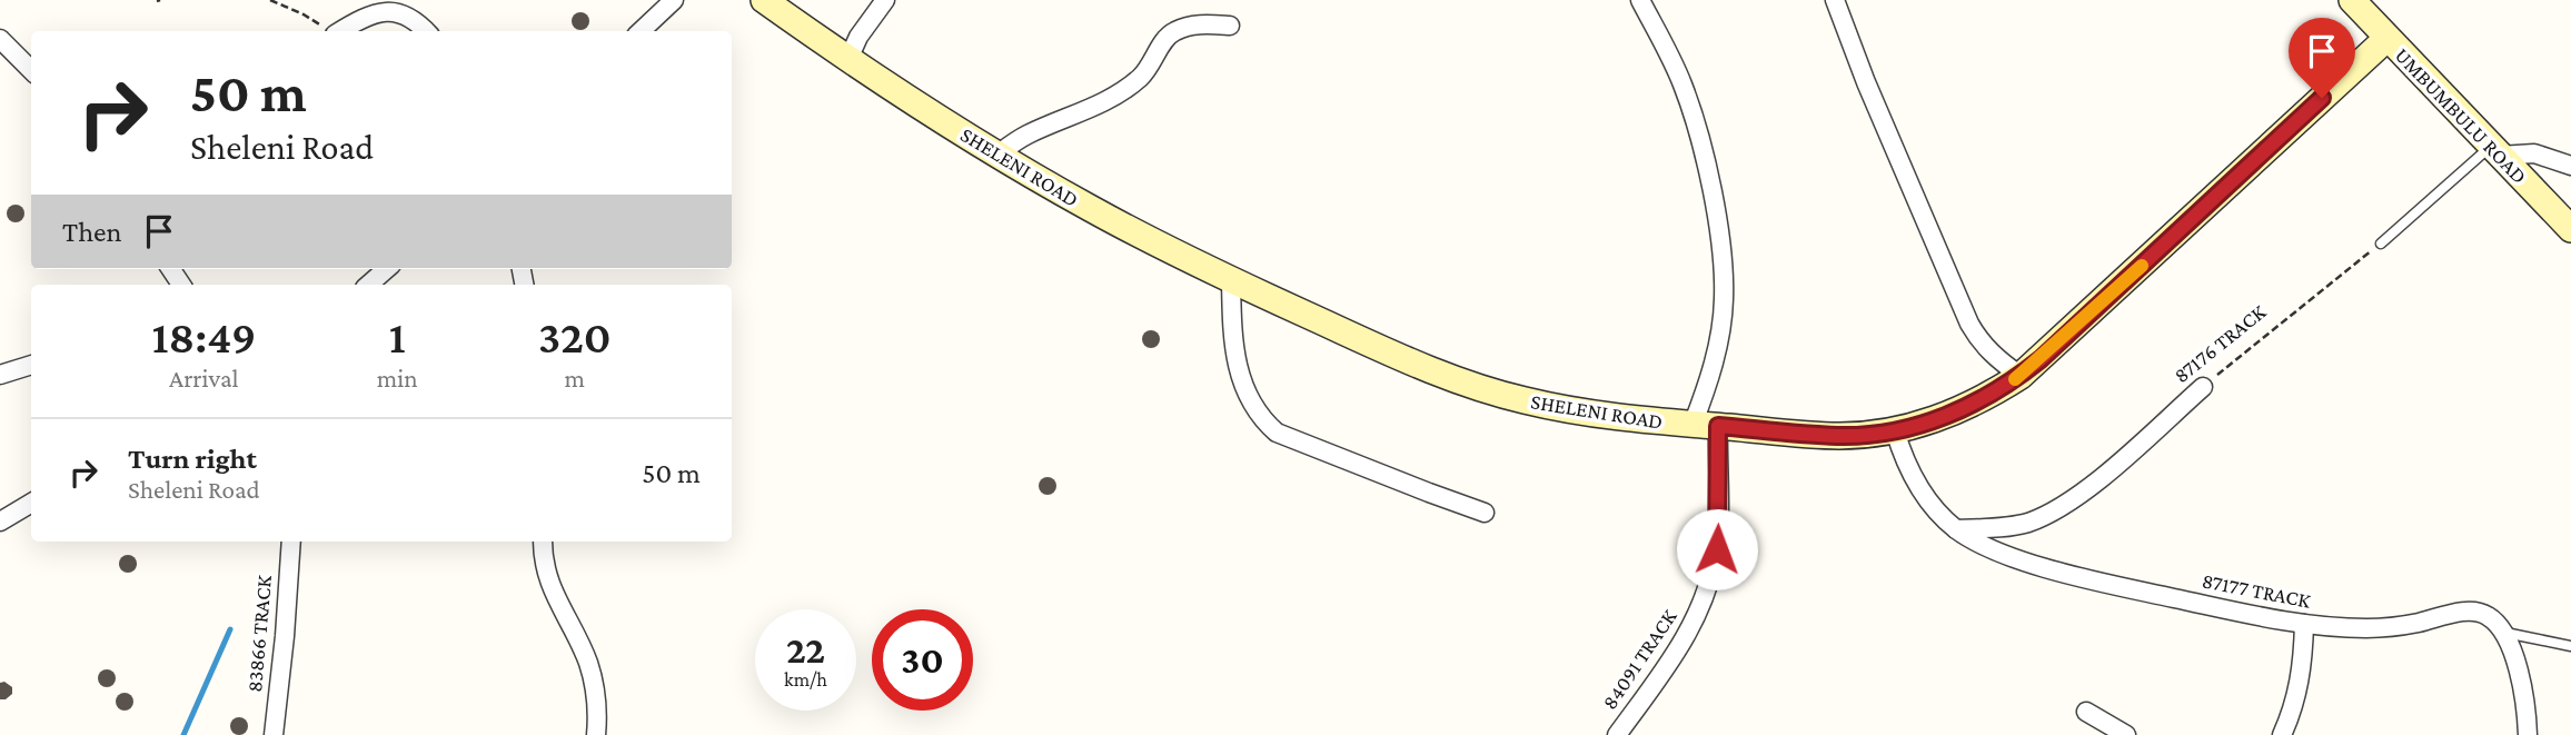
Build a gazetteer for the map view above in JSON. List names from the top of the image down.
{
  "streets": {
    "street": [
      "UMBUMBULU ROAD",
      "SHELENI ROAD",
      "87176 TRACK",
      "87177 TRACK",
      "83866 TRACK",
      "84091 TRACK"
    ]
  },
  "crossings": [
    ["UMBUMBULU ROAD", "SHELENI ROAD"],
    ["SHELENI ROAD", "87177 TRACK"],
    ["SHELENI ROAD", "84091 TRACK"],
    ["87176 TRACK", "87177 TRACK"]
  ],
  "page": {
    "turn": ["50 m", "Sheleni Road"],
    "then": "Then",
    "eta": [
      "18:49",
      "Arrival",
      "1",
      "min",
      "320",
      "m"
    ],
    "list": [
      {
        "name": "Turn right",
        "note": "Sheleni Road",
        "value": "50 m"
      }
    ],
    "speed": "22 km/h",
    "limit": "30"
  }
}
